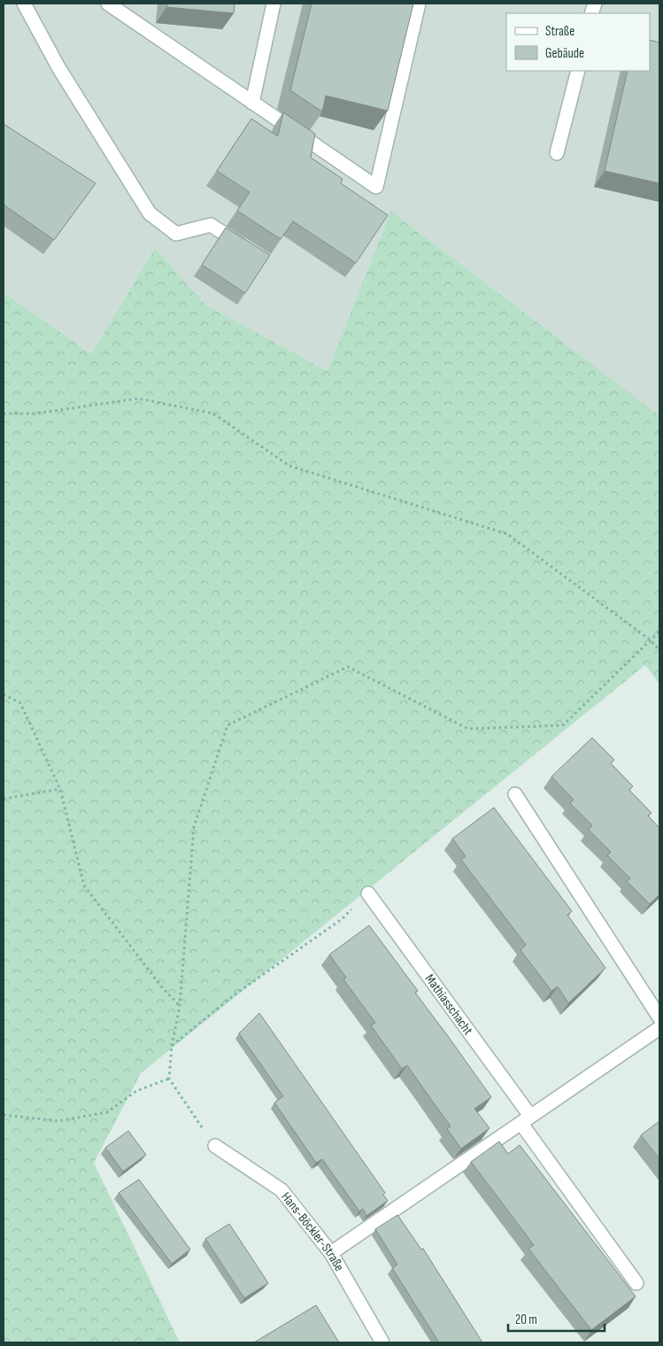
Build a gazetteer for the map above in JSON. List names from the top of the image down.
{
  "streets": {
    "street": ["Mathiasschacht", "Hans-Böckler-Straße"]
  },
  "legend": ["Straße", "Gebäude"],
  "scale_bar": "20 m"
}
